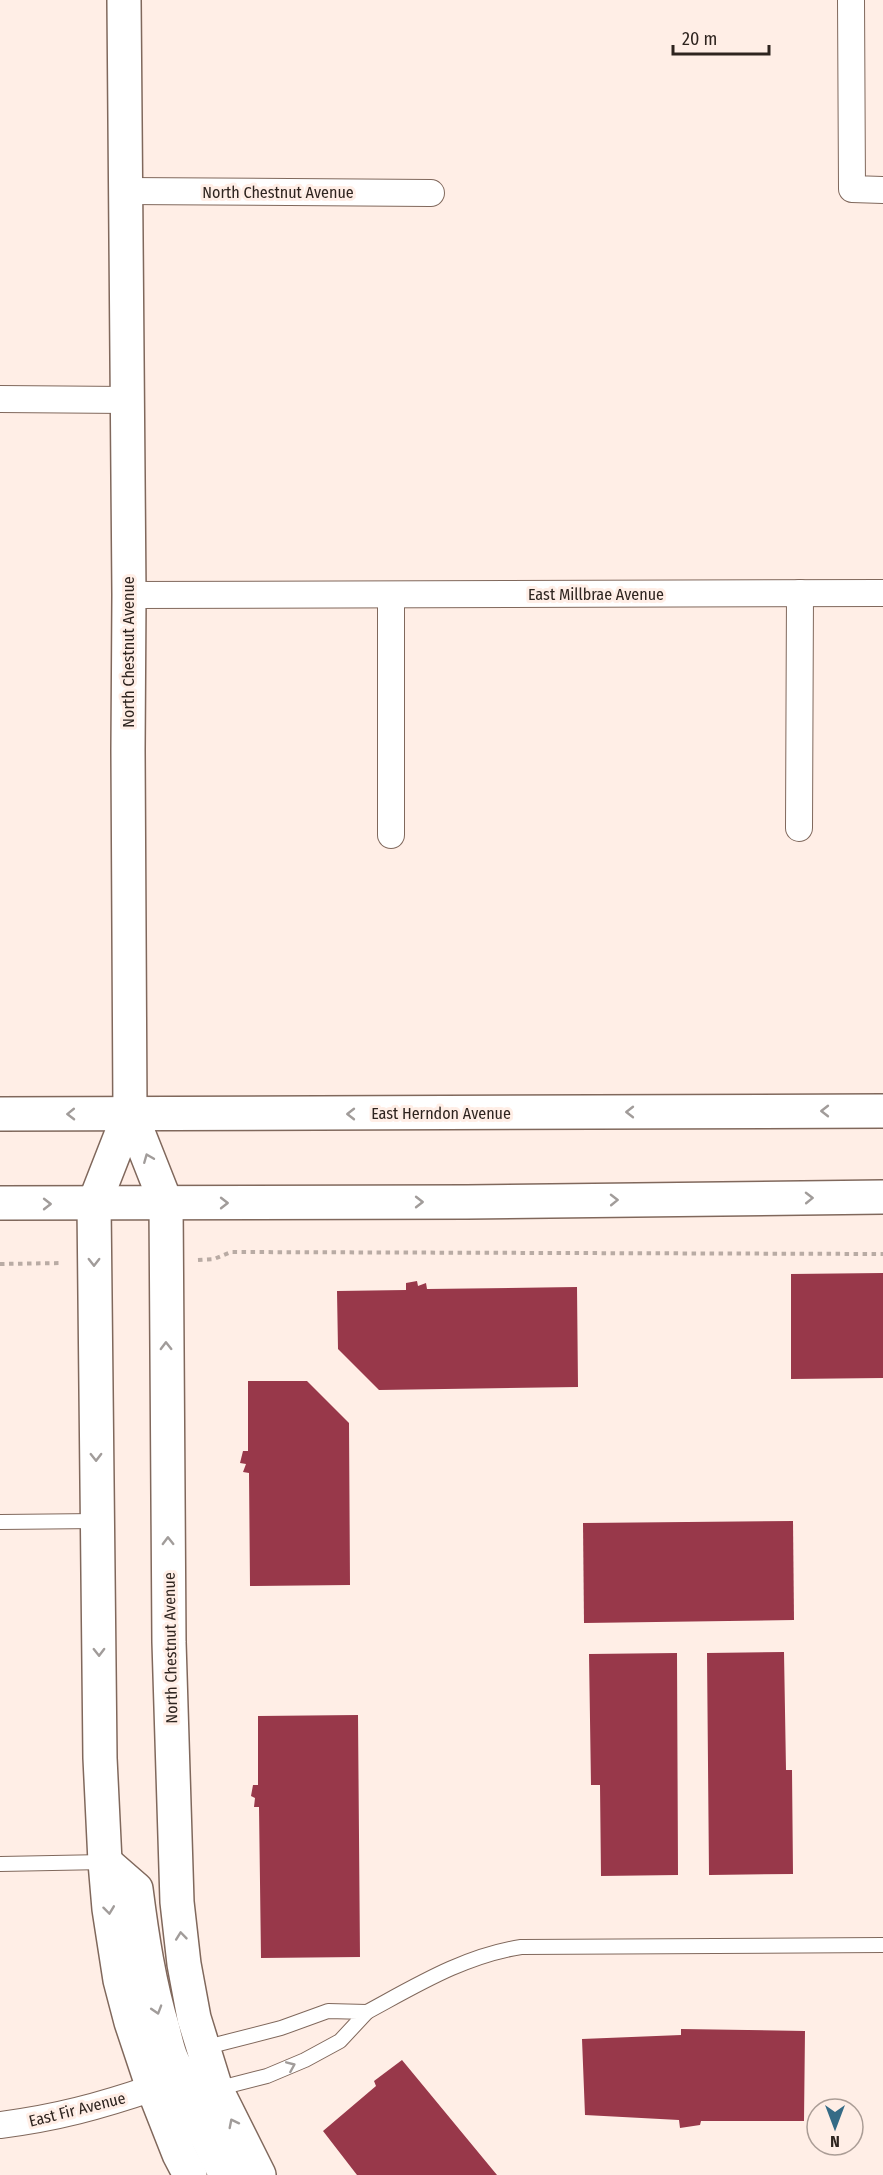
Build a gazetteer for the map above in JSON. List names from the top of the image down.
{
  "streets": {
    "main road": ["North Chestnut Avenue", "East Herndon Avenue"],
    "street": ["East Millbrae Avenue", "East Fir Avenue"]
  },
  "crossings": [
    ["North Chestnut Avenue", "East Millbrae Avenue"],
    ["North Chestnut Avenue", "East Herndon Avenue"],
    ["North Chestnut Avenue", "East Fir Avenue"]
  ],
  "scale_bar": "20 m",
  "north": "bottom"
}
